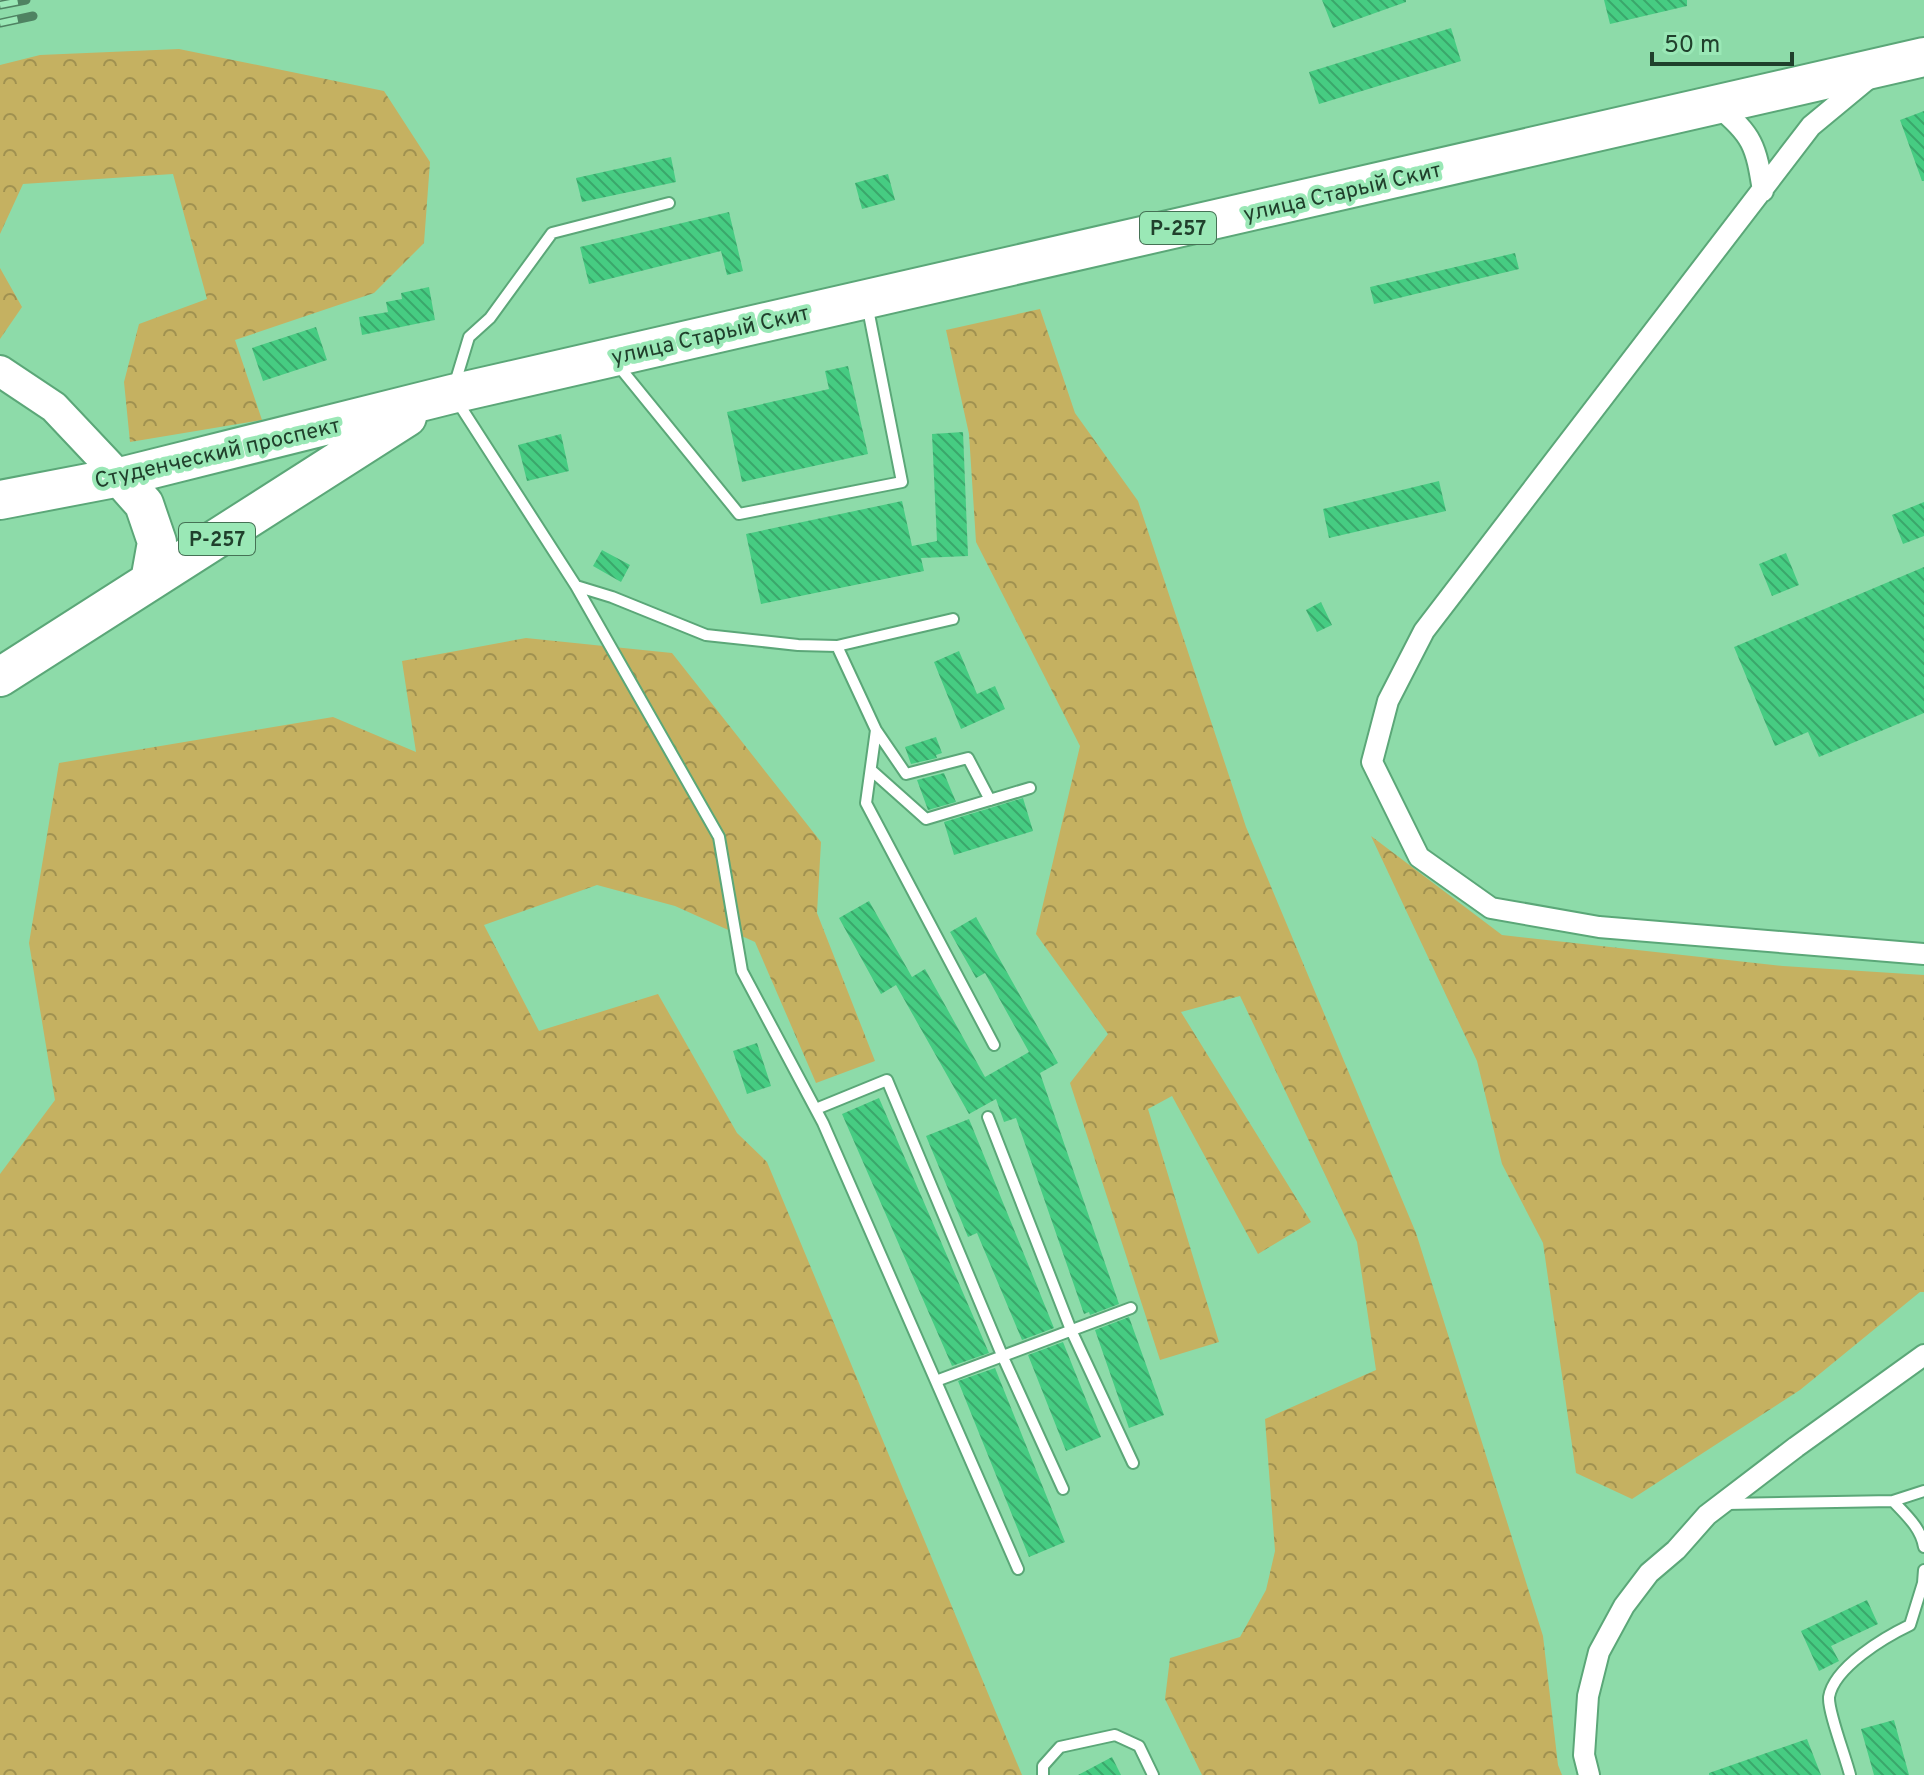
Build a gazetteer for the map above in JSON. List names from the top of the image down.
{
  "streets": {
    "highway": ["улица Старый Скит", "Р-257", "Студенческий проспект"]
  },
  "crossings": [
    ["улица Старый Скит", "Р-257"],
    ["улица Старый Скит", "Студенческий проспект"],
    ["Р-257", "Студенческий проспект"]
  ],
  "scale_bar": "50 m"
}
